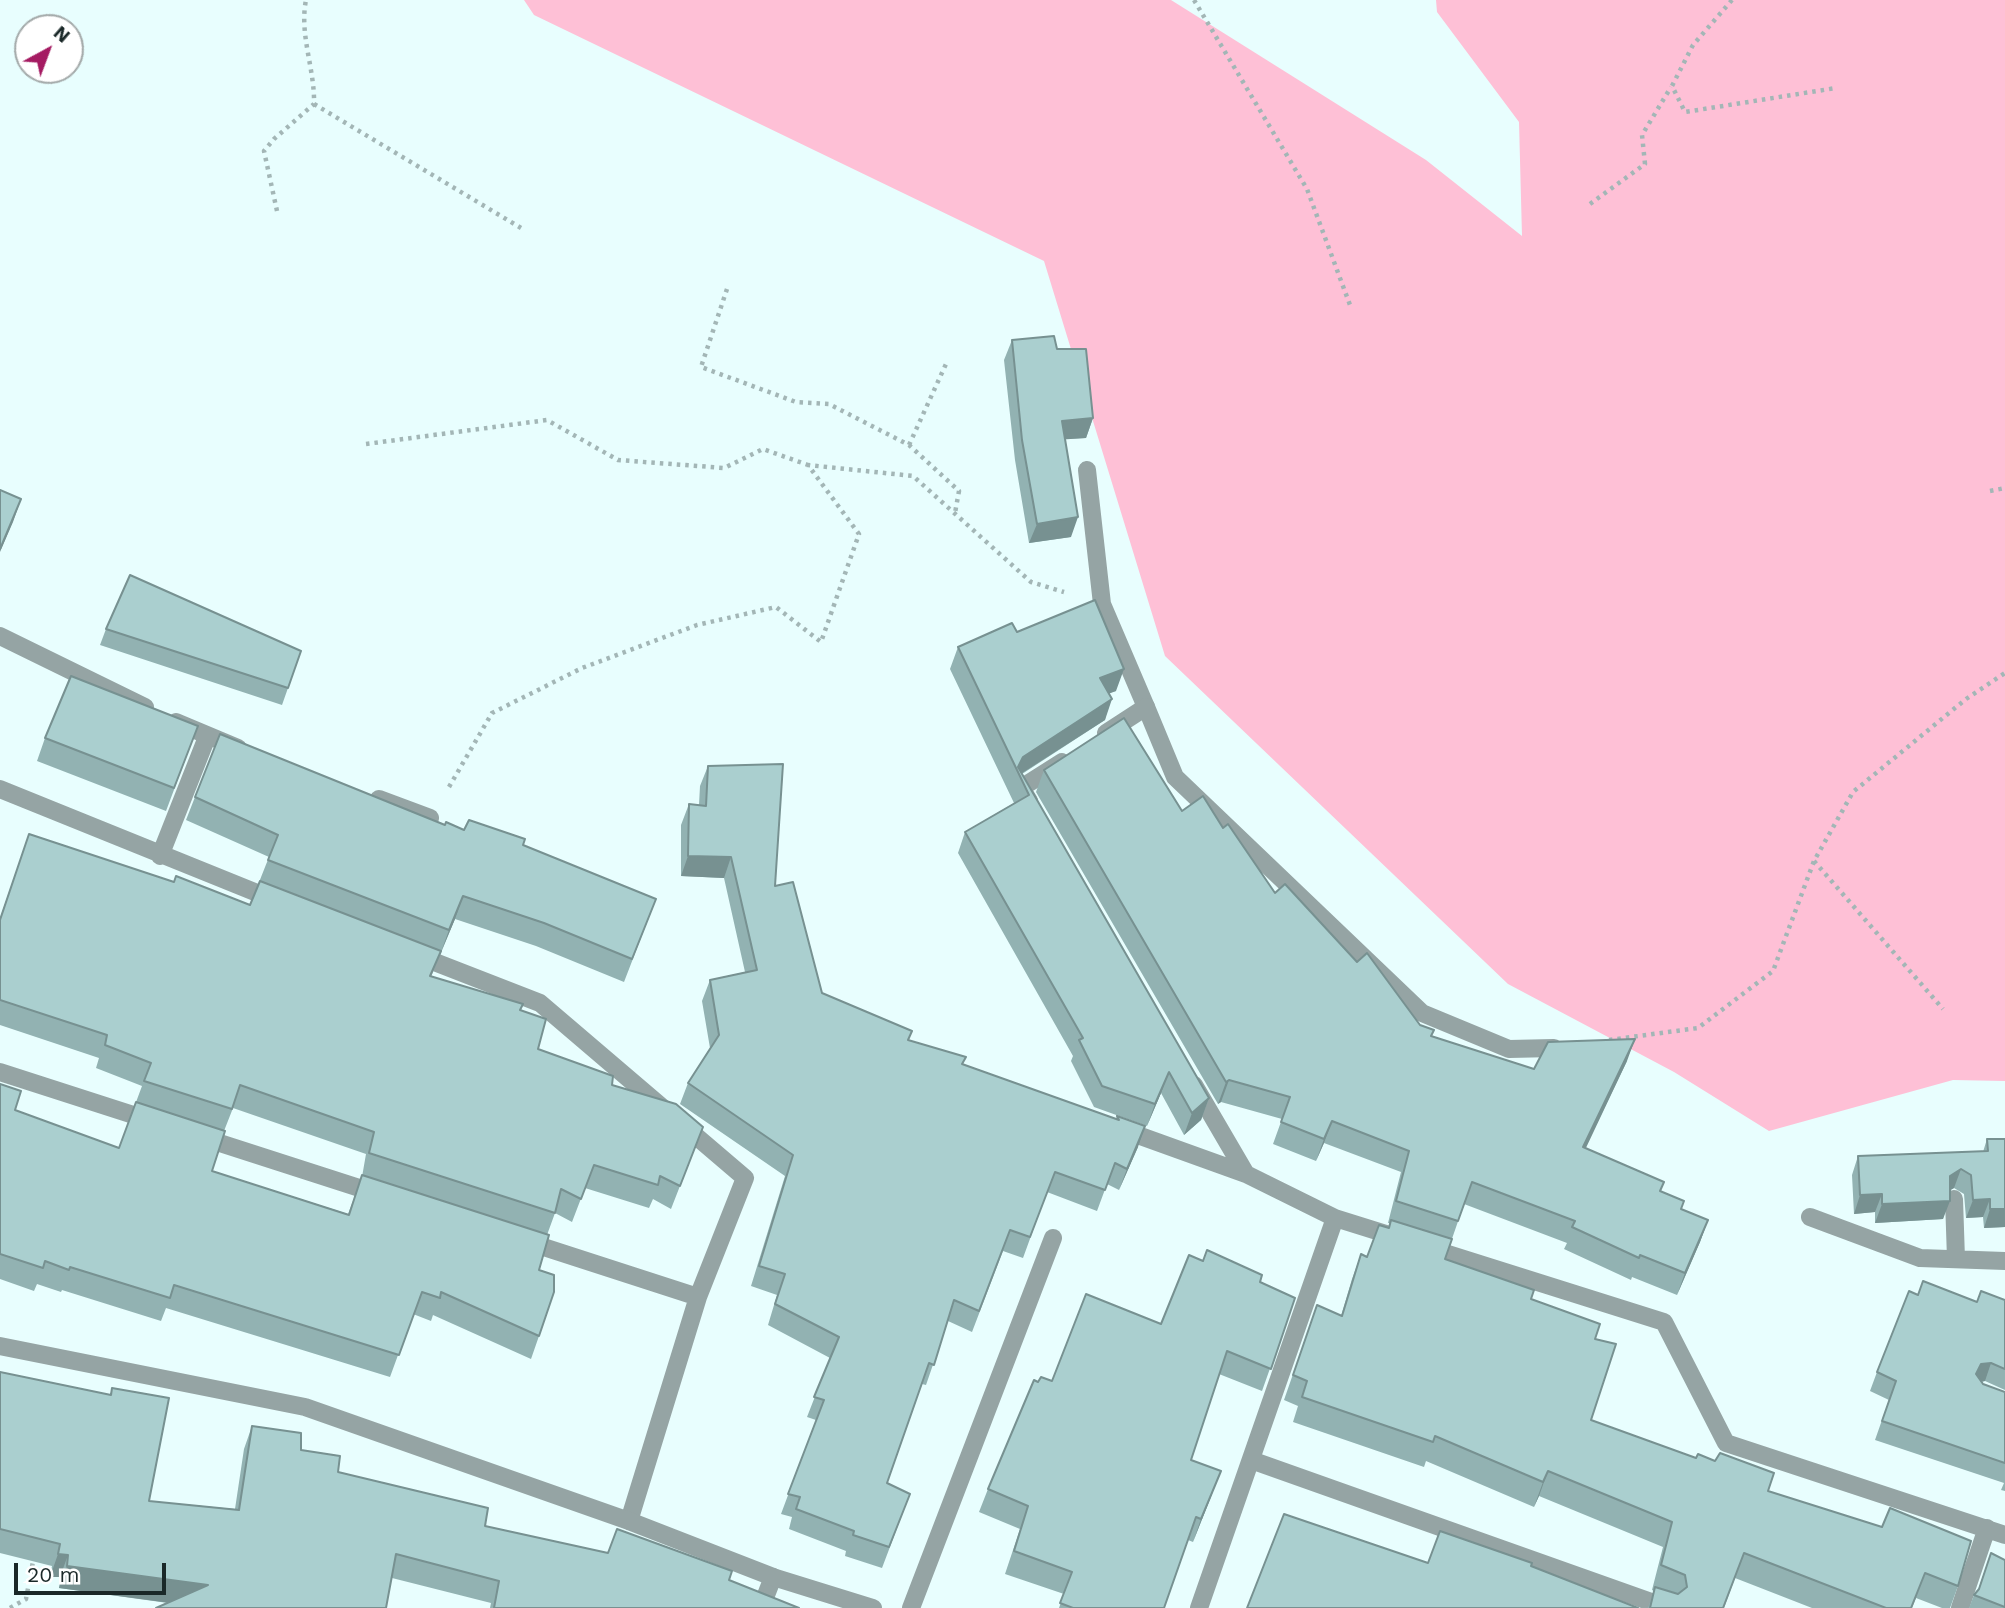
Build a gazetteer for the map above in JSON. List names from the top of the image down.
{
  "scale_bar": "20 m",
  "north": "top right"
}
